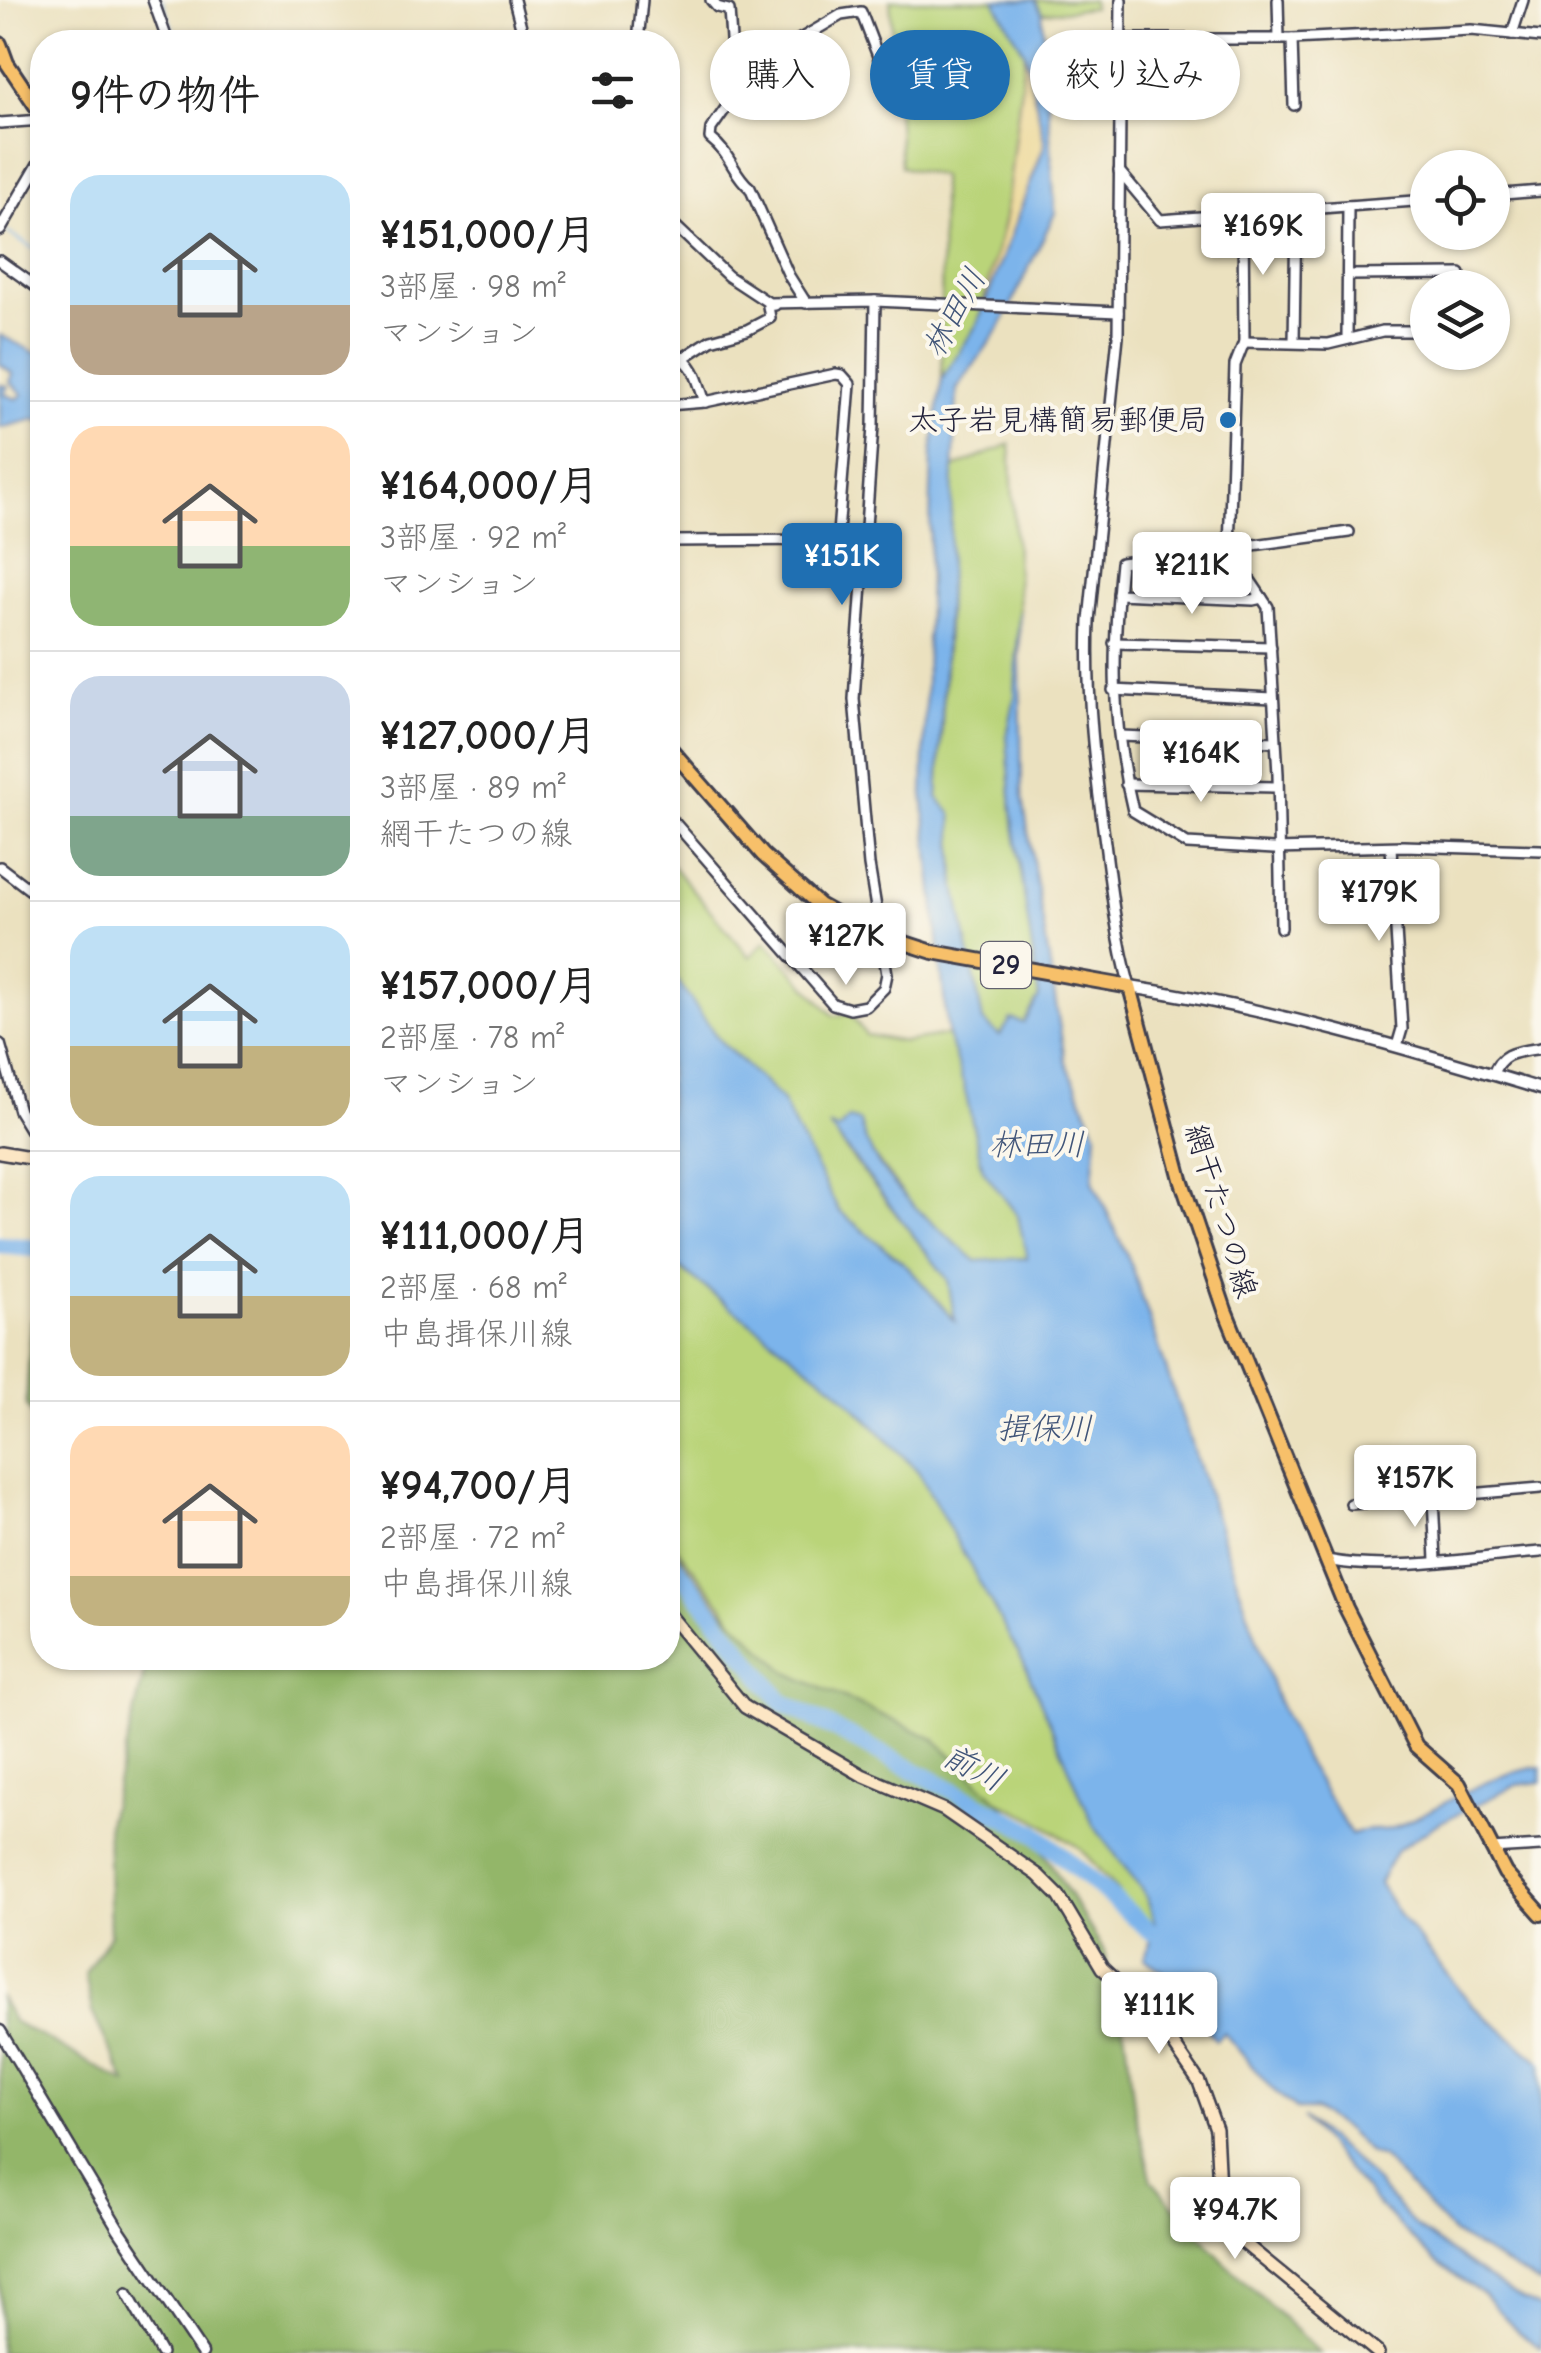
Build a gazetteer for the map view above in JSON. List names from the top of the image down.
{
  "streets": {
    "main road": ["29", "網干たつの線"]
  },
  "crossings": [
    ["29", "網干たつの線"]
  ],
  "water": ["林田川", "揖保川", "前川"],
  "places": ["太子岩見構簡易郵便局"],
  "page": {
    "chip": ["購入", "賃貸", "絞り込み"],
    "heading": "9件の物件",
    "list": [
      {
        "name": "¥151,000/月",
        "note": "3部屋 · 98 m² · マンション"
      },
      {
        "name": "¥164,000/月",
        "note": "3部屋 · 92 m² · マンション"
      },
      {
        "name": "¥127,000/月",
        "note": "3部屋 · 89 m² · 網干たつの線"
      },
      {
        "name": "¥157,000/月",
        "note": "2部屋 · 78 m² · マンション"
      },
      {
        "name": "¥111,000/月",
        "note": "2部屋 · 68 m² · 中島揖保川線"
      },
      {
        "name": "¥94,700/月",
        "note": "2部屋 · 72 m² · 中島揖保川線"
      }
    ],
    "price": [
      "¥169K",
      "¥151K",
      "¥211K",
      "¥164K",
      "¥179K",
      "¥127K",
      "¥157K",
      "¥111K",
      "¥94.7K"
    ]
  }
}
